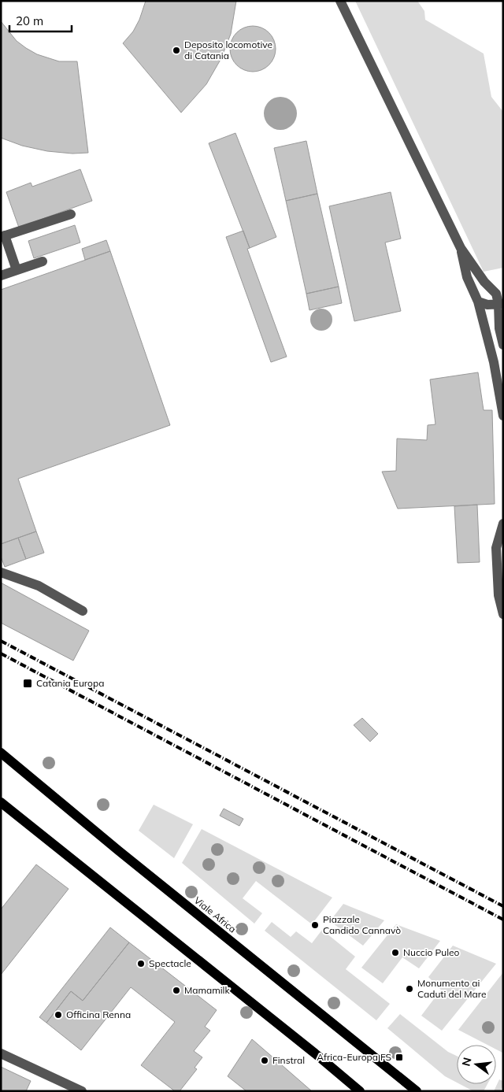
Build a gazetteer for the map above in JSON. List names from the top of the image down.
{
  "streets": {
    "main road": ["Viale Africa"]
  },
  "places": {
    "other": [
      "Deposito locomotive di Catania",
      "Piazzale Candido Cannavò",
      "Nuccio Puleo",
      "Spectacle",
      "Monumento ai Caduti del Mare",
      "Mamamilk",
      "Officina Renna",
      "Finstral"
    ],
    "transit": ["Catania Europa", "Africa-Europa FS"]
  },
  "scale_bar": "20 m",
  "north": "left"
}
